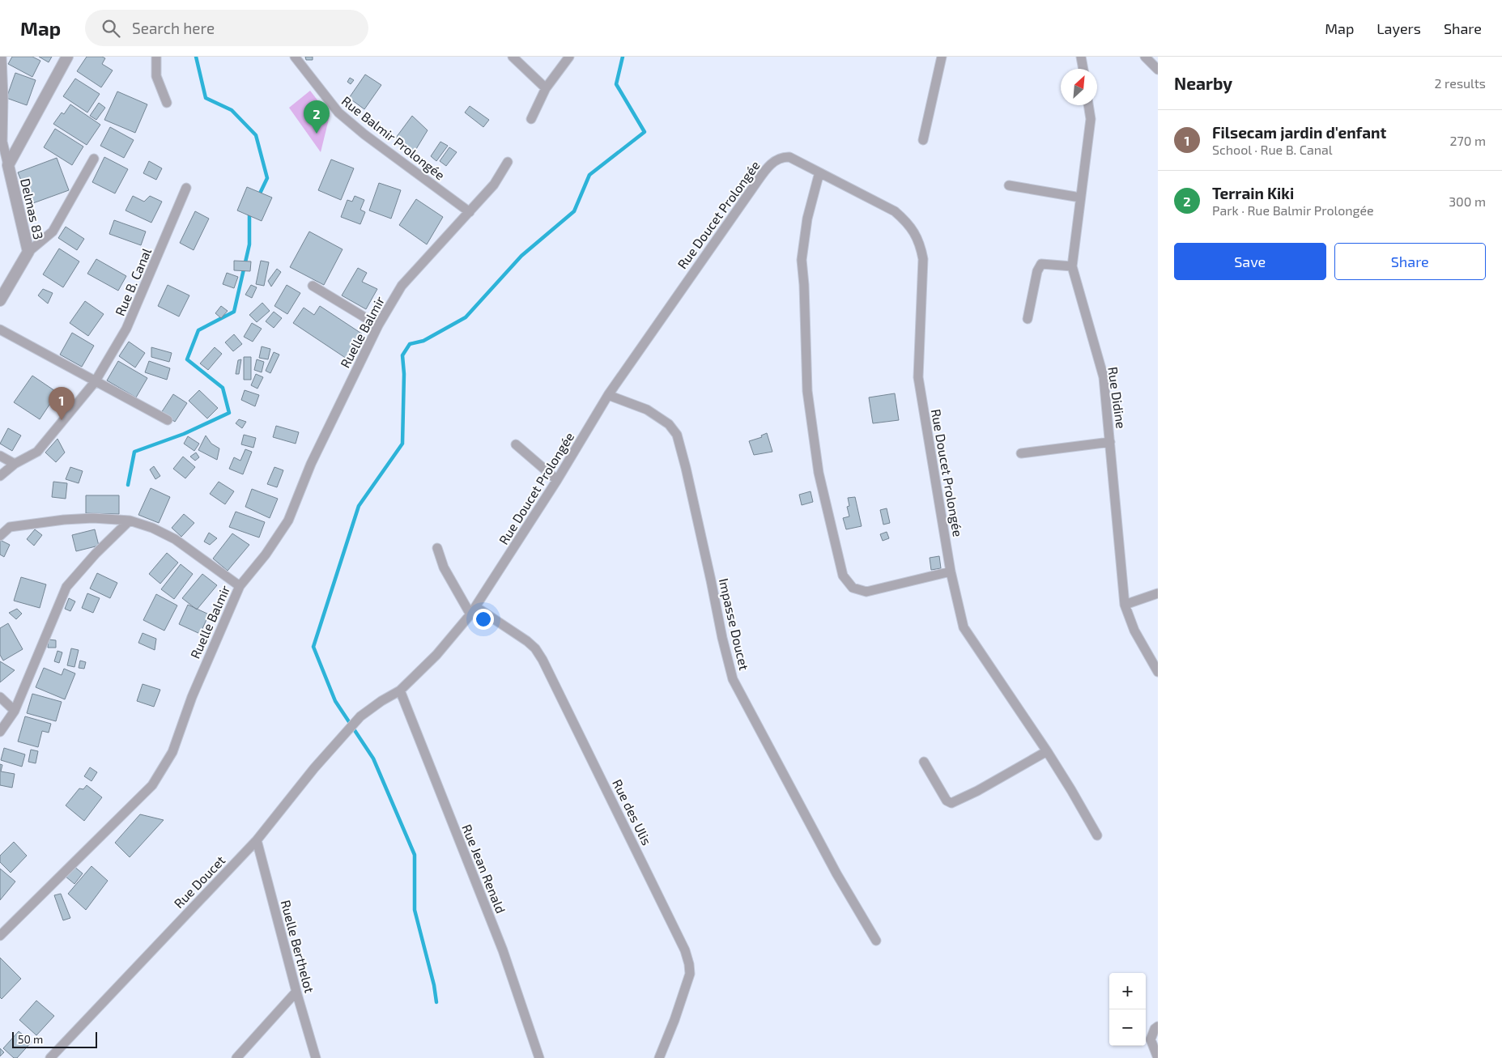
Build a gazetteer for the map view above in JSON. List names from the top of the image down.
{
  "streets": {
    "street": [
      "Rue Balmir Prolongée",
      "Delmas 83",
      "Rue Doucet Prolongée",
      "Rue B. Canal",
      "Ruelle Balmir",
      "Rue Didine",
      "Impasse Doucet",
      "Rue des Ulis",
      "Rue Jean Renald",
      "Rue Doucet",
      "Ruelle Berthelot"
    ]
  },
  "crossings": [
    ["Rue Balmir Prolongée", "Ruelle Balmir"],
    ["Rue Doucet Prolongée", "Impasse Doucet"],
    ["Rue Doucet Prolongée", "Rue des Ulis"],
    ["Rue Doucet Prolongée", "Rue Jean Renald"],
    ["Rue Doucet Prolongée", "Rue Doucet"],
    ["Rue Doucet", "Ruelle Berthelot"]
  ],
  "scale_bar": "50 m",
  "north": "top right",
  "page": {
    "header": "Map",
    "search": "Search here",
    "nav": ["Map", "Layers", "Share"],
    "heading": ["Nearby", "2 results"],
    "pins": ["2", "1"],
    "list": [
      {
        "mark": "1",
        "name": "Filsecam jardin d'enfant",
        "note": "School · Rue B. Canal",
        "value": "270 m"
      },
      {
        "mark": "2",
        "name": "Terrain Kiki",
        "note": "Park · Rue Balmir Prolongée",
        "value": "300 m"
      }
    ],
    "buttons": ["Save", "Share"],
    "map_buttons": ["+", "−"],
    "scale": "50 m"
  }
}
